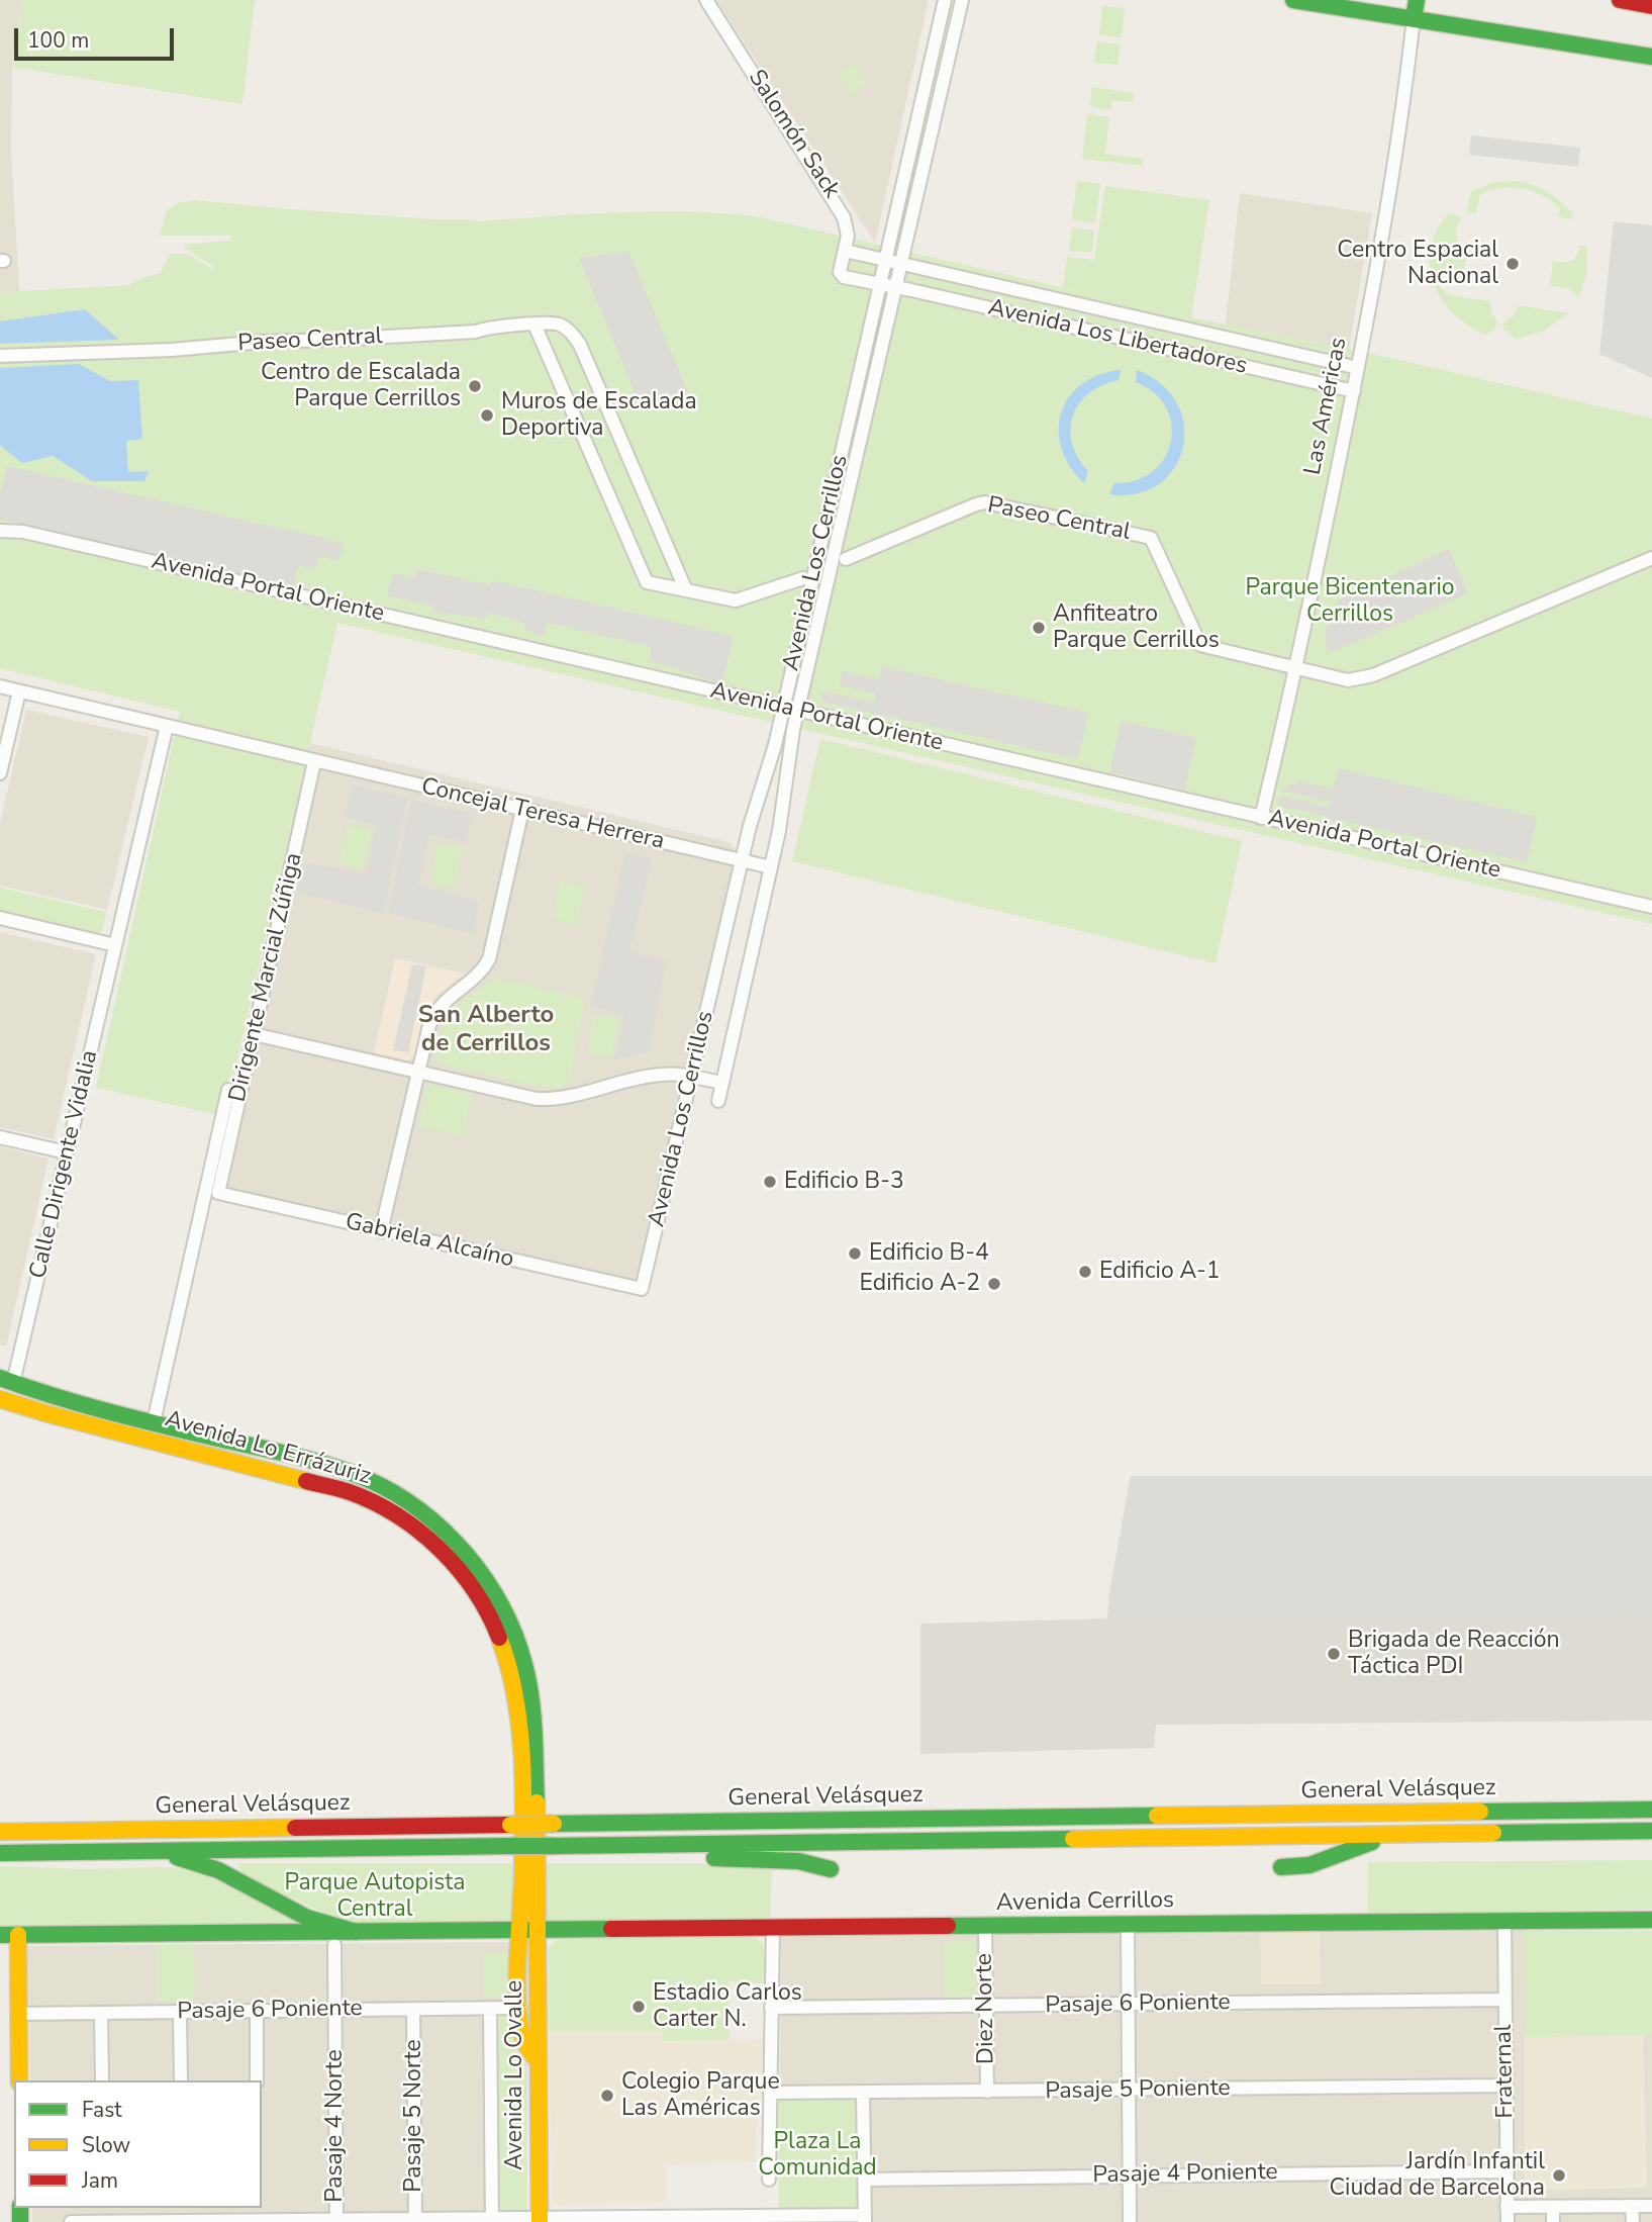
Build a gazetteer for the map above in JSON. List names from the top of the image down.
{
  "streets": {
    "main road": [
      "Las Américas",
      "Avenida Lo Errázuriz",
      "General Velásquez",
      "Avenida Cerrillos",
      "Avenida Lo Ovalle"
    ],
    "street": [
      "Salomón Sack",
      "Avenida Los Libertadores",
      "Paseo Central",
      "Avenida Los Cerrillos",
      "Avenida Portal Oriente",
      "Concejal Teresa Herrera",
      "Dirigente Marcial Zúñiga",
      "Calle Dirigente Vidalia",
      "Gabriela Alcaíno",
      "Pasaje 6 Poniente",
      "Diez Norte",
      "Fraternal",
      "Pasaje 5 Poniente",
      "Pasaje 5 Norte",
      "Pasaje 4 Norte",
      "Pasaje 4 Poniente"
    ]
  },
  "crossings": [
    ["Salomón Sack", "Avenida Los Libertadores"],
    ["Avenida Los Libertadores", "Las Américas"],
    ["Avenida Los Libertadores", "Avenida Los Cerrillos"],
    ["Paseo Central", "Las Américas"],
    ["Las Américas", "Avenida Portal Oriente"],
    ["Avenida Los Cerrillos", "Avenida Portal Oriente"],
    ["Avenida Los Cerrillos", "Concejal Teresa Herrera"],
    ["Avenida Los Cerrillos", "Gabriela Alcaíno"],
    ["Concejal Teresa Herrera", "Dirigente Marcial Zúñiga"],
    ["Concejal Teresa Herrera", "Calle Dirigente Vidalia"],
    ["Dirigente Marcial Zúñiga", "Gabriela Alcaíno"],
    ["Calle Dirigente Vidalia", "Avenida Lo Errázuriz"],
    ["Avenida Lo Errázuriz", "Avenida Cerrillos"],
    ["Avenida Lo Errázuriz", "Pasaje 6 Poniente"],
    ["Avenida Lo Errázuriz", "Avenida Lo Ovalle"],
    ["Avenida Cerrillos", "Diez Norte"],
    ["Avenida Cerrillos", "Fraternal"],
    ["Avenida Cerrillos", "Avenida Lo Ovalle"],
    ["Pasaje 6 Poniente", "Diez Norte"],
    ["Pasaje 6 Poniente", "Fraternal"],
    ["Pasaje 6 Poniente", "Pasaje 5 Norte"],
    ["Pasaje 6 Poniente", "Pasaje 4 Norte"],
    ["Diez Norte", "Pasaje 5 Poniente"],
    ["Fraternal", "Pasaje 5 Poniente"],
    ["Fraternal", "Pasaje 4 Poniente"]
  ],
  "districts": ["San Alberto de Cerrillos"],
  "parks": ["Parque Bicentenario Cerrillos", "Parque Autopista Central", "Plaza La Comunidad"],
  "places": [
    "Centro Espacial Nacional",
    "Centro de Escalada Parque Cerrillos",
    "Muros de Escalada Deportiva",
    "Anfiteatro Parque Cerrillos",
    "Edificio B-3",
    "Edificio B-4",
    "Edificio A-1",
    "Edificio A-2",
    "Brigada de Reacción Táctica PDI",
    "Estadio Carlos Carter N.",
    "Colegio Parque Las Américas",
    "Jardín Infantil Ciudad de Barcelona"
  ],
  "legend": ["Fast", "Slow", "Jam"],
  "scale_bar": "100 m"
}
